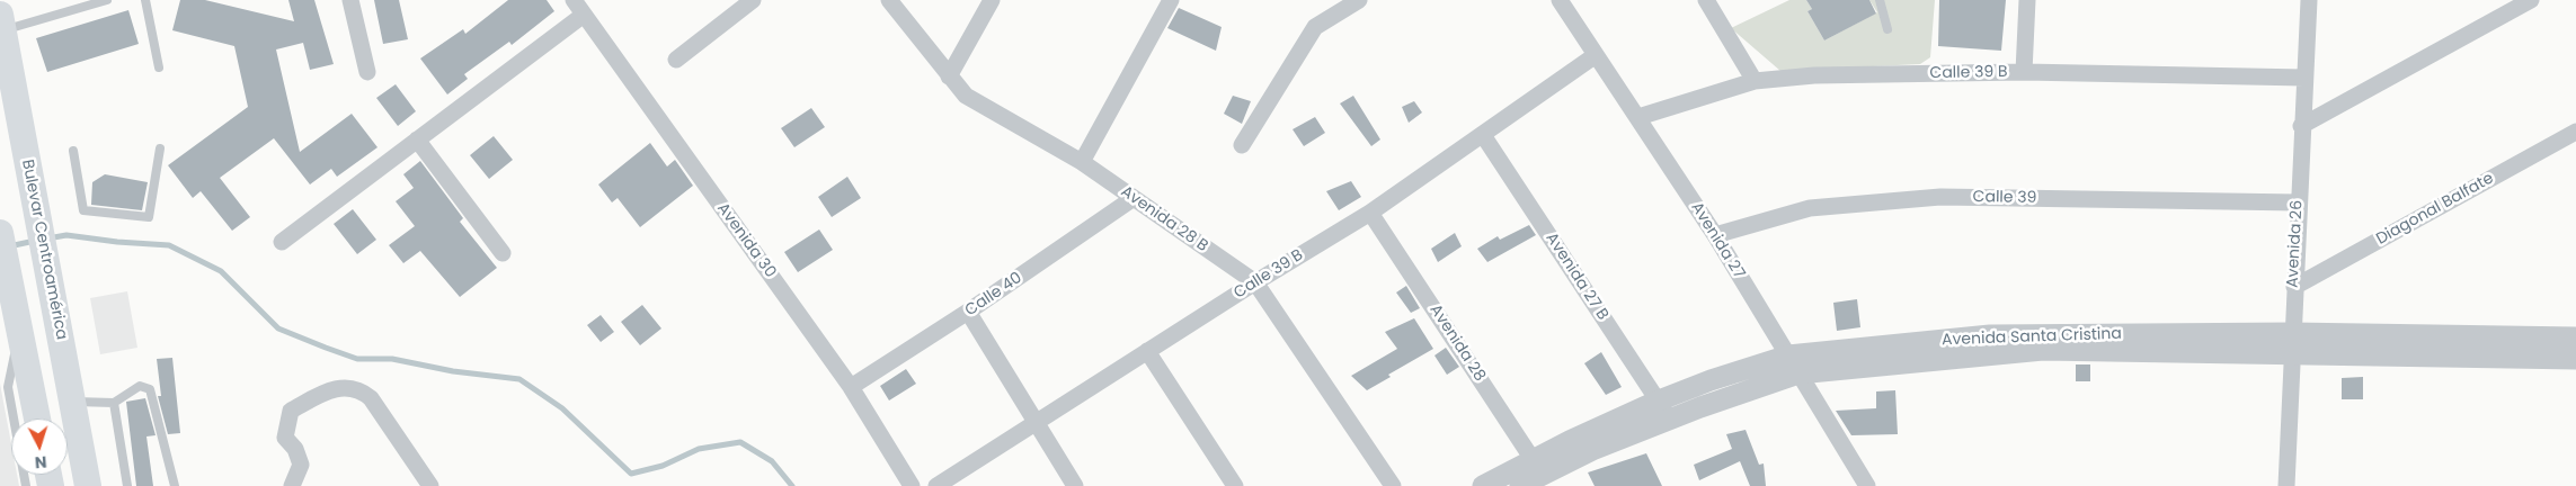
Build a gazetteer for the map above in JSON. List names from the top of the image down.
{
  "streets": {
    "main road": ["Bulevar Centroamérica"],
    "street": [
      "Calle 39 B",
      "Calle 39",
      "Diagonal Balfate",
      "Avenida 28 B",
      "Avenida 30",
      "Avenida 27",
      "Avenida 26",
      "Avenida 27 B",
      "Calle 40",
      "Avenida Santa Cristina",
      "Avenida 28"
    ]
  },
  "crossings": [
    ["Calle 39 B", "Avenida 28 B"],
    ["Calle 39 B", "Avenida 27"],
    ["Calle 39 B", "Avenida 26"],
    ["Calle 39 B", "Avenida 27 B"],
    ["Calle 39 B", "Avenida 28"],
    ["Calle 39", "Avenida 27"],
    ["Calle 39", "Avenida 26"],
    ["Diagonal Balfate", "Avenida 26"],
    ["Avenida 28 B", "Calle 40"],
    ["Avenida 30", "Calle 40"],
    ["Avenida 27", "Avenida Santa Cristina"],
    ["Avenida 26", "Avenida Santa Cristina"],
    ["Avenida 27 B", "Avenida Santa Cristina"],
    ["Avenida Santa Cristina", "Avenida 28"]
  ],
  "north": "bottom"
}
